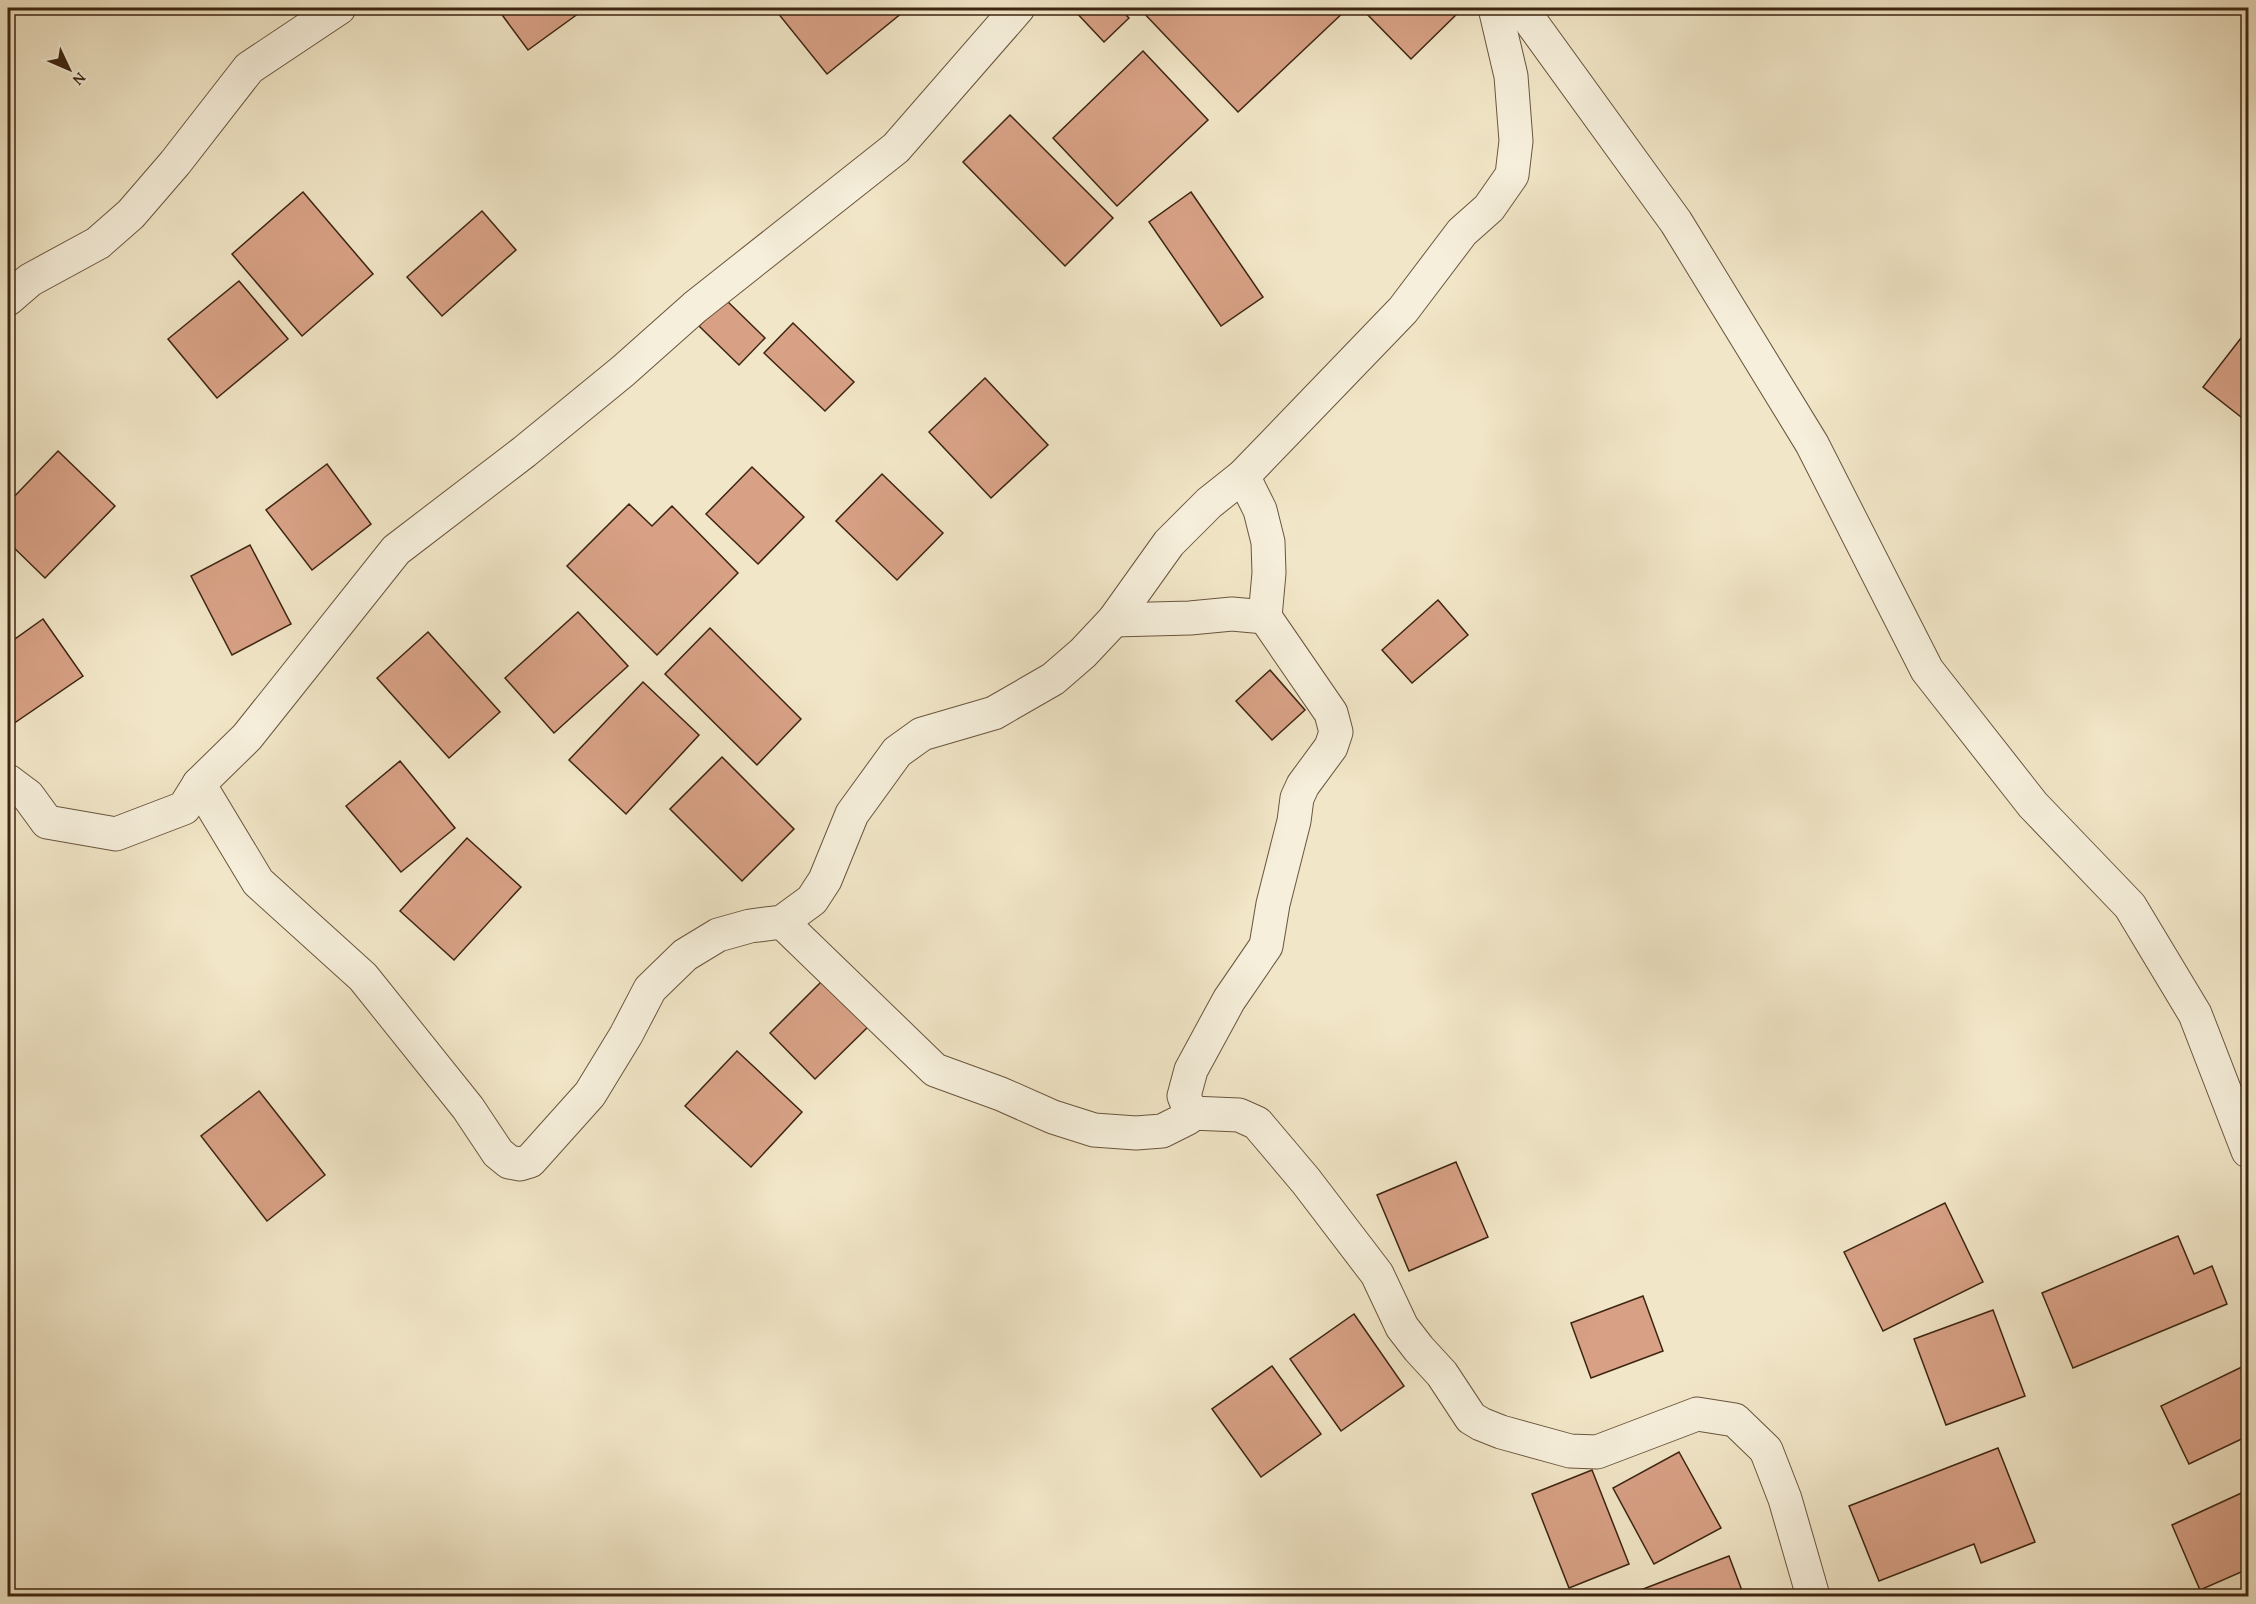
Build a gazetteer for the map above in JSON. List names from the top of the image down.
{
  "north": "bottom right"
}
